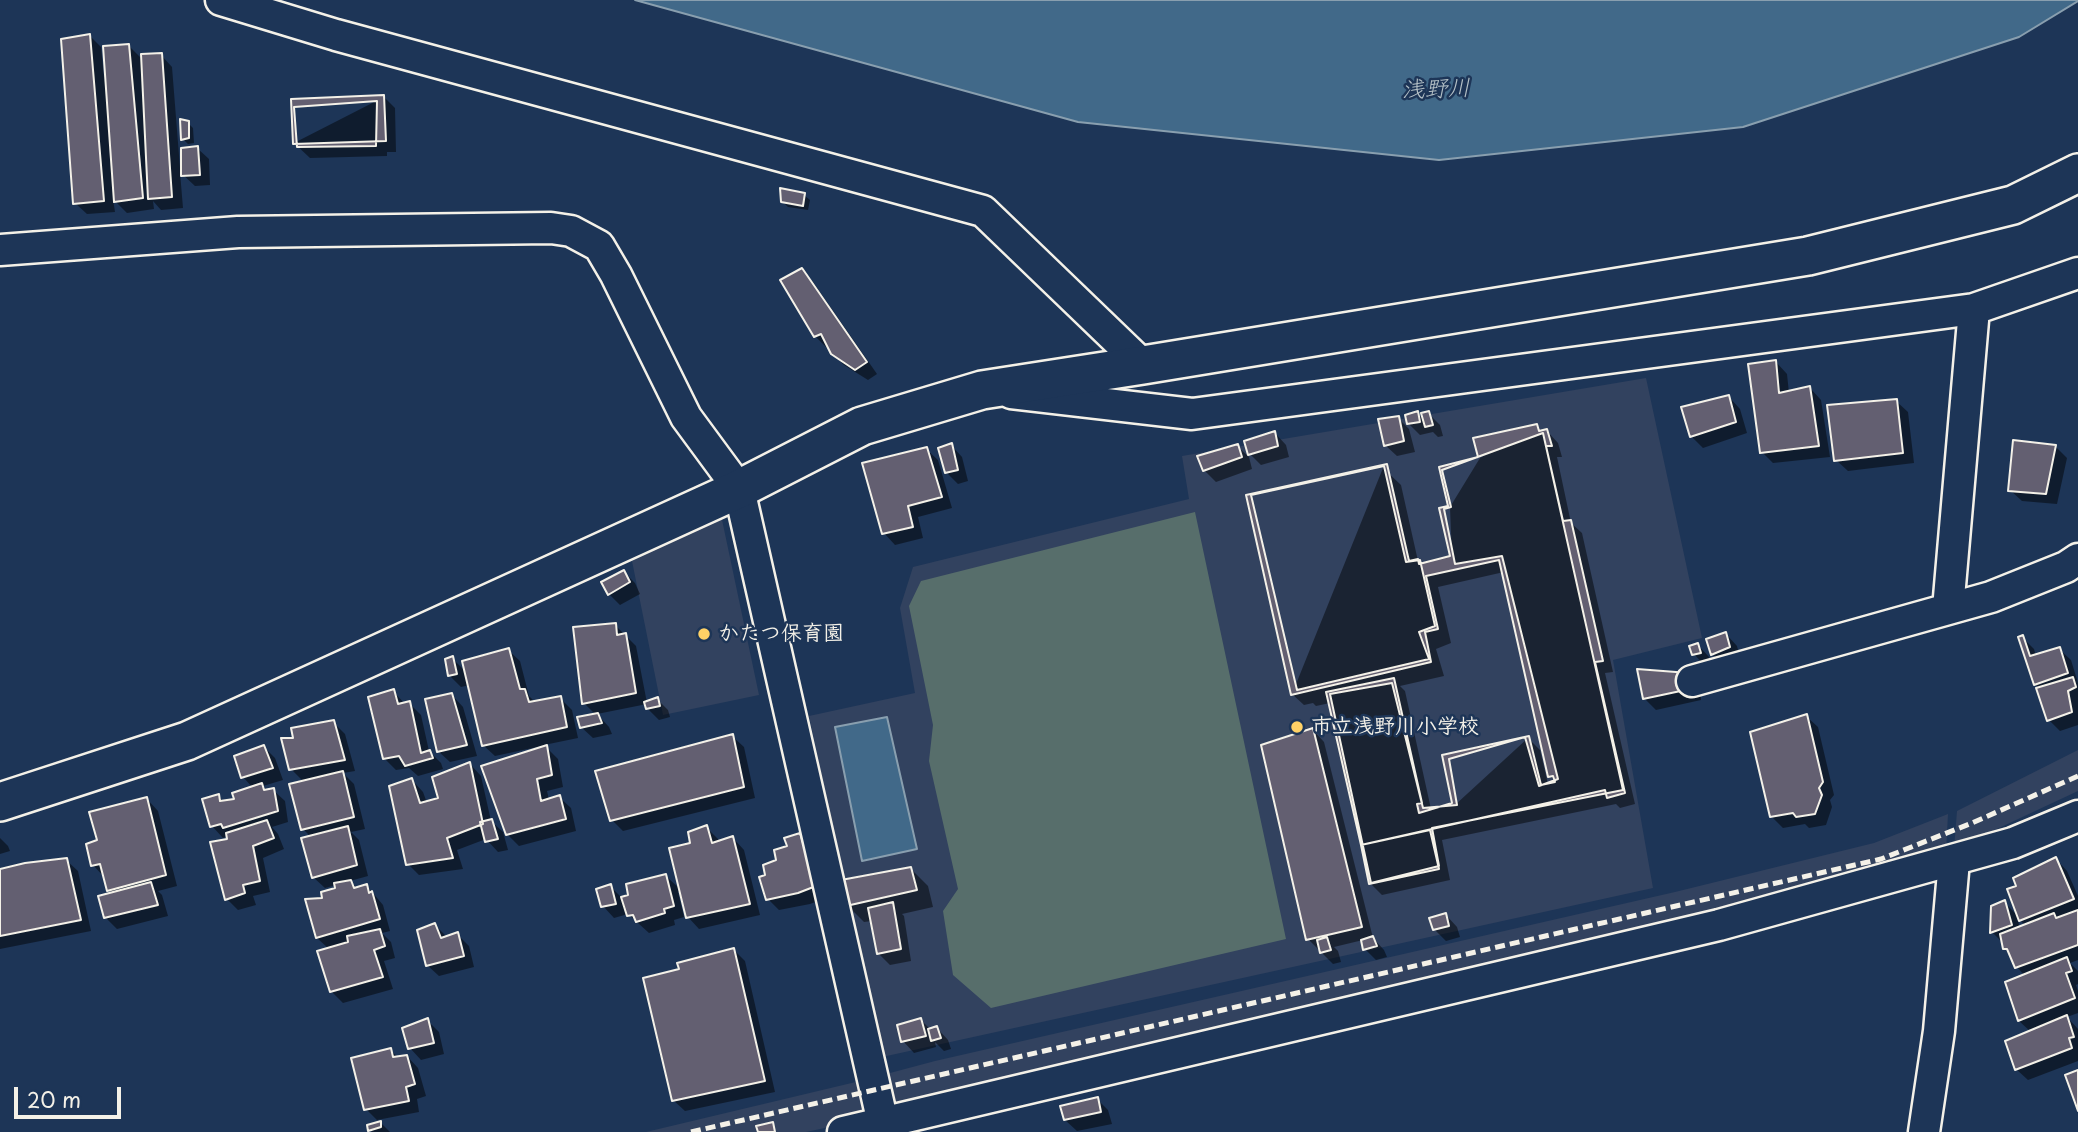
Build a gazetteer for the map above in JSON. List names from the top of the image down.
{
  "water": ["浅野川"],
  "places": ["かたつ保育園", "市立浅野川小学校"],
  "scale_bar": "20 m"
}
